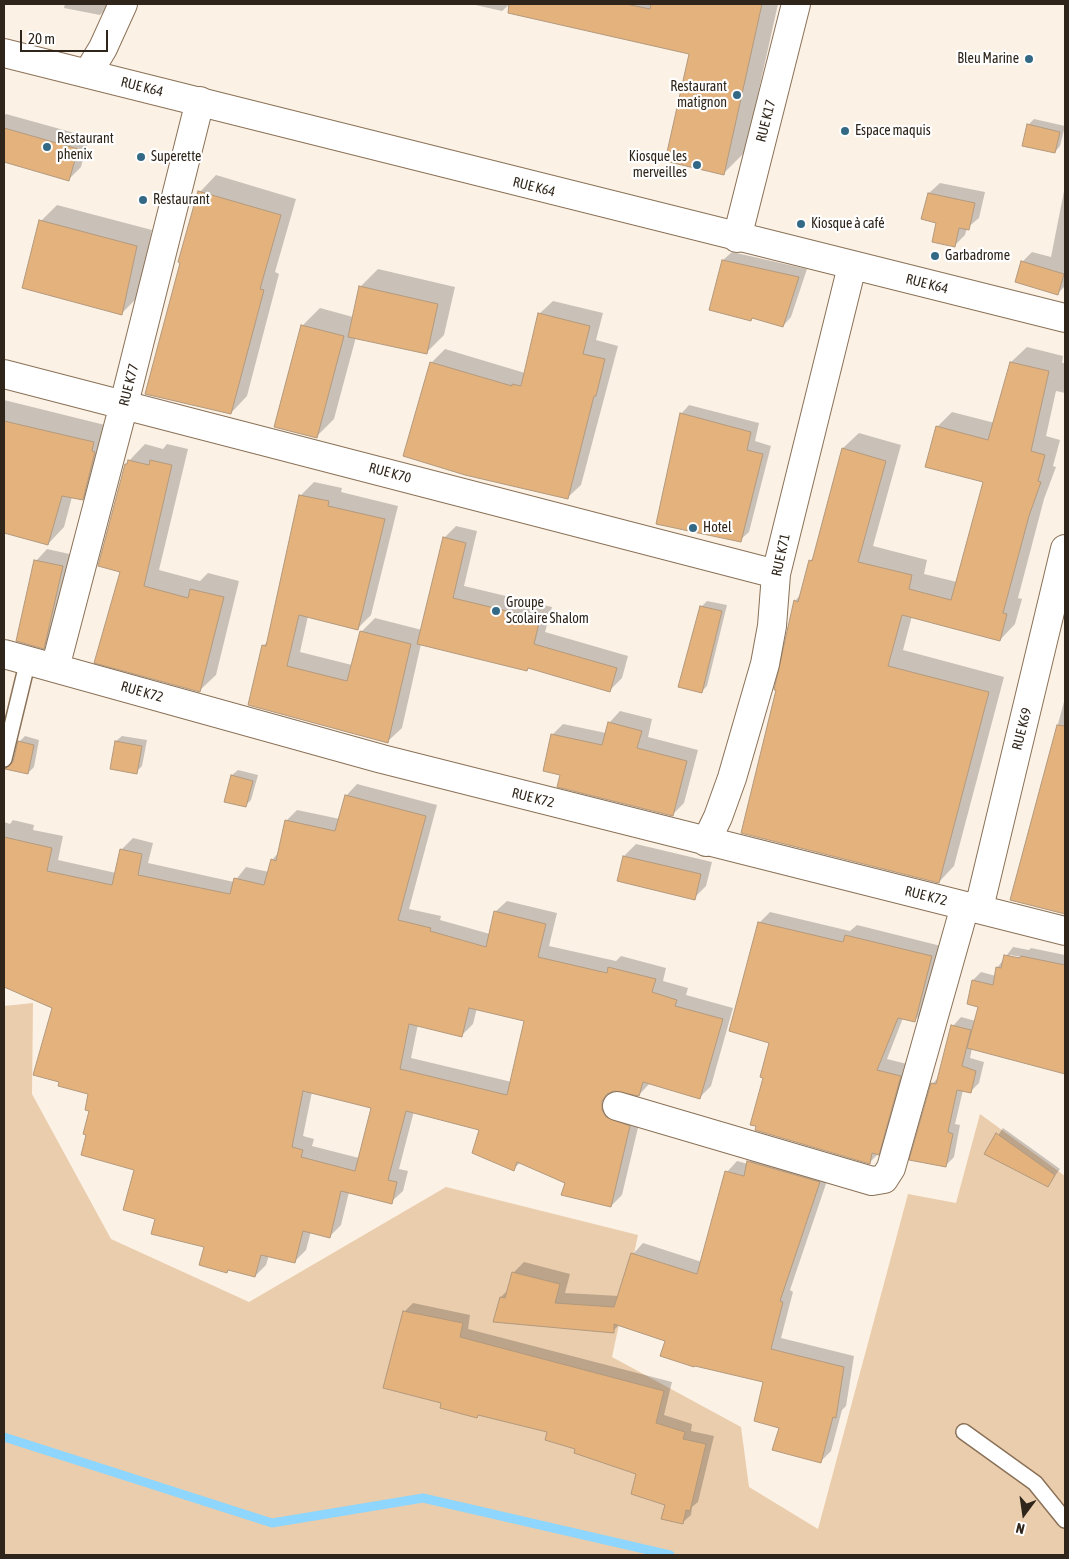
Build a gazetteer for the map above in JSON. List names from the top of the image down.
{
  "streets": {
    "street": [
      "RUE K64",
      "RUE K17",
      "RUE K77",
      "RUE K70",
      "RUE K71",
      "RUE K72",
      "RUE K69"
    ]
  },
  "crossings": [
    ["RUE K64", "RUE K17"],
    ["RUE K64", "RUE K77"],
    ["RUE K64", "RUE K71"],
    ["RUE K77", "RUE K70"],
    ["RUE K77", "RUE K72"],
    ["RUE K70", "RUE K71"],
    ["RUE K71", "RUE K72"],
    ["RUE K72", "RUE K69"]
  ],
  "places": [
    "Bleu Marine",
    "Restaurant matignon",
    "Espace maquis",
    "Restaurant phenix",
    "Superette",
    "Kiosque les merveilles",
    "Restaurant",
    "Kiosque à café",
    "Garbadrome",
    "Hotel",
    "Groupe Scolaire Shalom"
  ],
  "scale_bar": "20 m",
  "north": "bottom"
}
